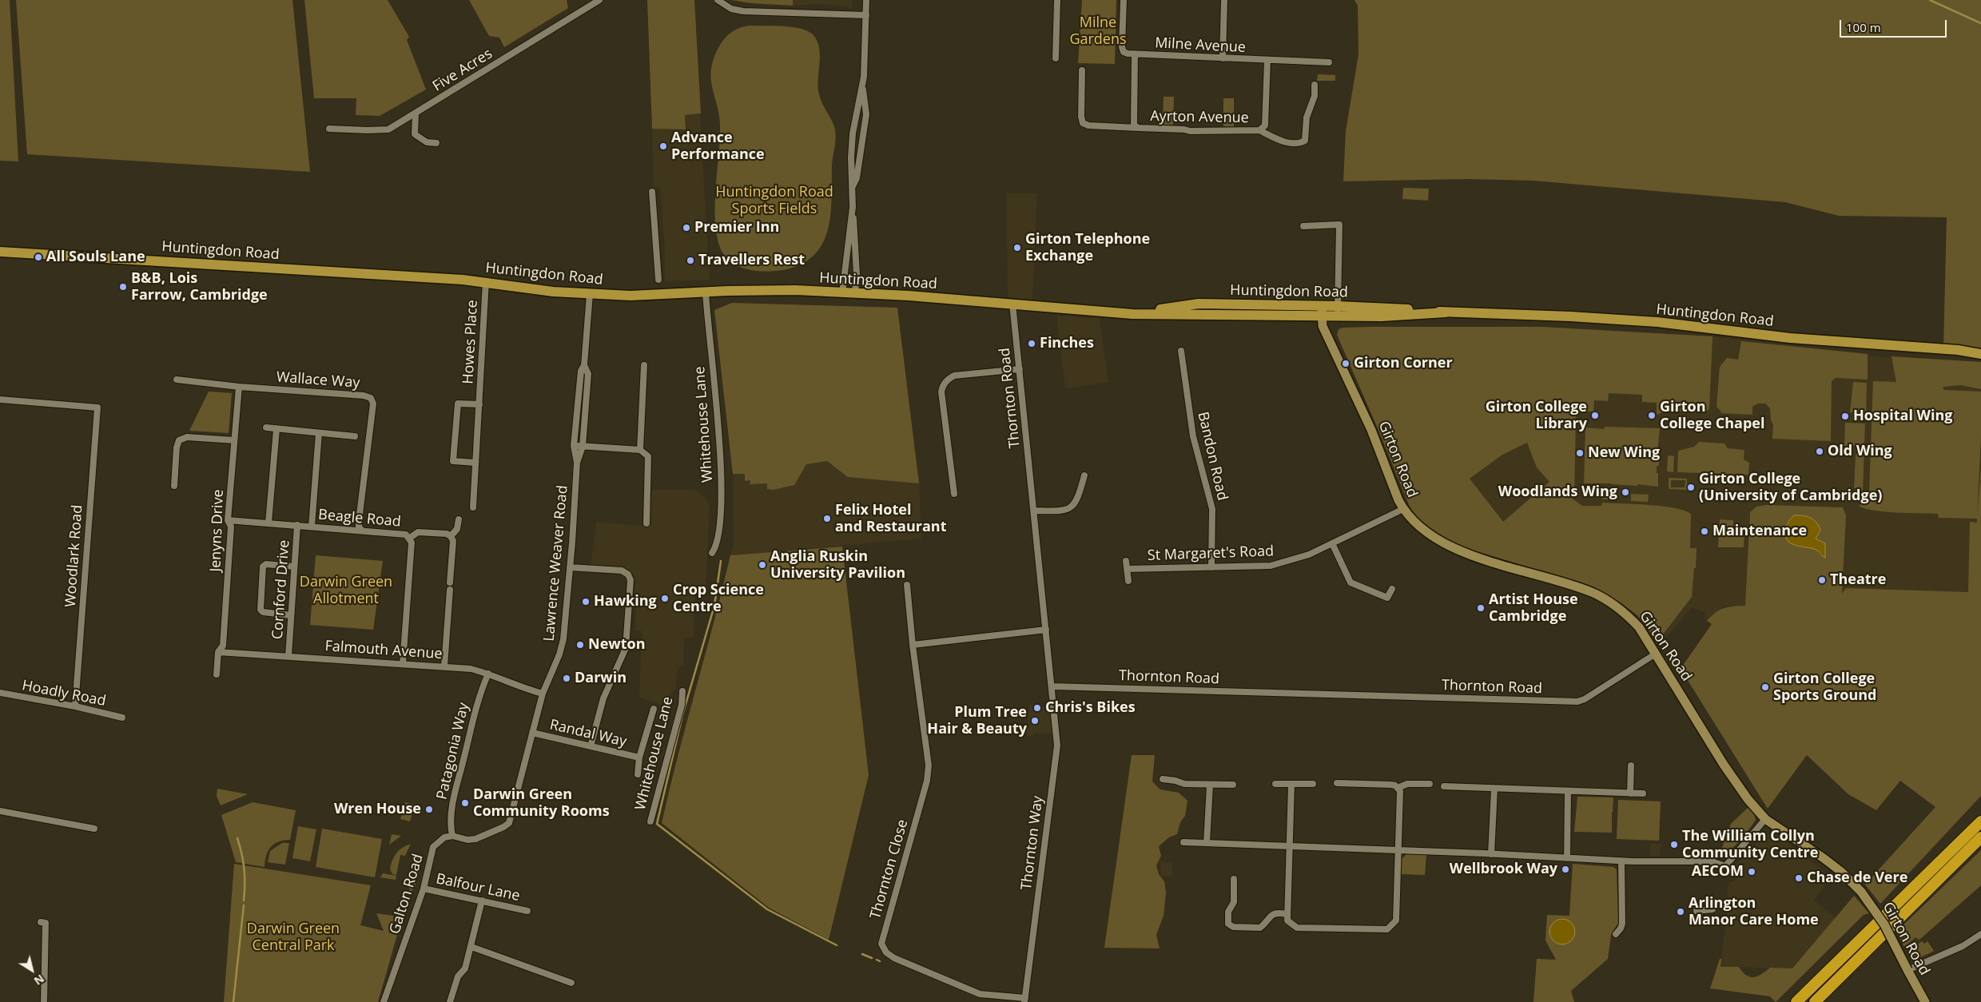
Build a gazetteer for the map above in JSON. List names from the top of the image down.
{
  "streets": {
    "main road": ["Huntingdon Road"],
    "street": [
      "Milne Avenue",
      "Five Acres",
      "Ayrton Avenue",
      "Howes Place",
      "Wallace Way",
      "Thornton Road",
      "Whitehouse Lane",
      "Bandon Road",
      "Girton Road",
      "Beagle Road",
      "Jenyns Drive",
      "St Margaret's Road",
      "Woodlark Road",
      "Lawrence Weaver Road",
      "Cornford Drive",
      "Falmouth Avenue",
      "Hoadly Road",
      "Randal Way",
      "Patagonia Way",
      "Thornton Way",
      "Thornton Close",
      "Balfour Lane",
      "Galton Road"
    ]
  },
  "crossings": [
    ["Milne Avenue", "Ayrton Avenue"],
    ["Huntingdon Road", "Howes Place"],
    ["Huntingdon Road", "Thornton Road"],
    ["Huntingdon Road", "Whitehouse Lane"],
    ["Huntingdon Road", "Girton Road"],
    ["Huntingdon Road", "Lawrence Weaver Road"],
    ["Wallace Way", "Beagle Road"],
    ["Wallace Way", "Jenyns Drive"],
    ["Thornton Road", "Girton Road"],
    ["Thornton Road", "Thornton Way"],
    ["Bandon Road", "St Margaret's Road"],
    ["Girton Road", "St Margaret's Road"],
    ["Beagle Road", "Jenyns Drive"],
    ["Beagle Road", "Cornford Drive"],
    ["Beagle Road", "Falmouth Avenue"],
    ["Jenyns Drive", "Falmouth Avenue"],
    ["Woodlark Road", "Hoadly Road"],
    ["Lawrence Weaver Road", "Falmouth Avenue"],
    ["Lawrence Weaver Road", "Randal Way"],
    ["Cornford Drive", "Falmouth Avenue"],
    ["Falmouth Avenue", "Patagonia Way"],
    ["Patagonia Way", "Galton Road"],
    ["Thornton Way", "Thornton Close"],
    ["Balfour Lane", "Galton Road"]
  ],
  "parks": [
    "Milne Gardens",
    "Huntingdon Road Sports Fields",
    "Darwin Green Allotment",
    "Darwin Green Central Park"
  ],
  "places": [
    "Advance Performance",
    "Premier Inn",
    "Girton Telephone Exchange",
    "All Souls Lane",
    "Travellers Rest",
    "B&B, Lois Farrow, Cambridge",
    "Finches",
    "Girton Corner",
    "Girton College Library",
    "Girton College Chapel",
    "Hospital Wing",
    "Old Wing",
    "New Wing",
    "Girton College (University of Cambridge)",
    "Woodlands Wing",
    "Felix Hotel and Restaurant",
    "Maintenance",
    "Anglia Ruskin University Pavilion",
    "Theatre",
    "Crop Science Centre",
    "Hawking",
    "Artist House Cambridge",
    "Newton",
    "Darwin",
    "Girton College Sports Ground",
    "Chris's Bikes",
    "Plum Tree Hair & Beauty",
    "Darwin Green Community Rooms",
    "Wren House",
    "The William Collyn Community Centre",
    "Wellbrook Way",
    "AECOM",
    "Chase de Vere",
    "Arlington Manor Care Home"
  ],
  "scale_bar": "100 m",
  "north": "bottom right"
}
